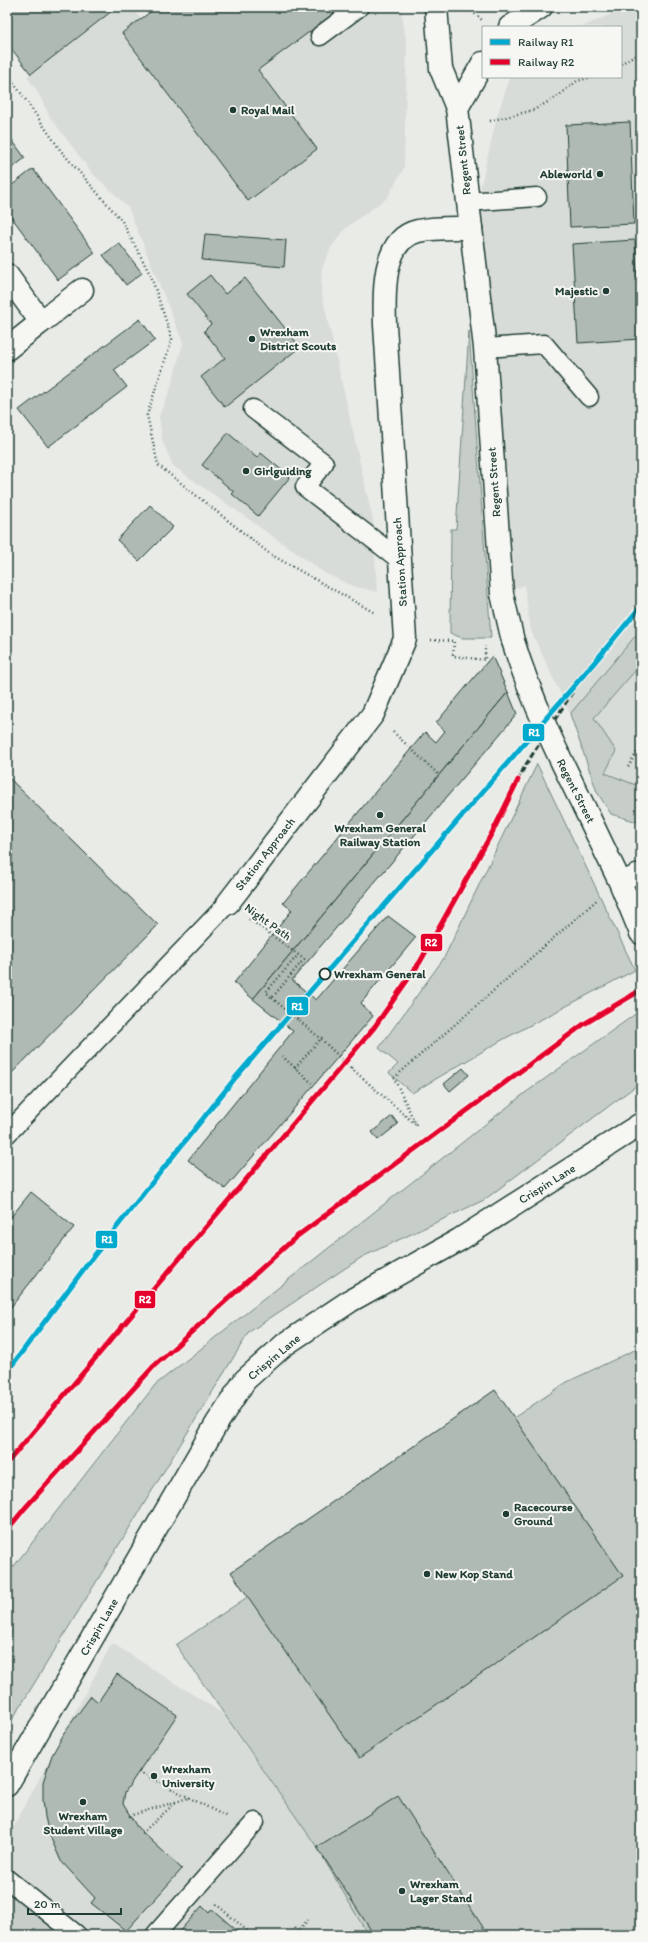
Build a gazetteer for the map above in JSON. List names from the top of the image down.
{
  "streets": {
    "street": ["Regent Street", "Station Approach", "Crispin Lane"],
    "path": ["Night Path"]
  },
  "crossings": [
    ["Regent Street", "Station Approach"],
    ["Station Approach", "Night Path"]
  ],
  "places": [
    "Royal Mail",
    "Ableworld",
    "Majestic",
    "Wrexham District Scouts",
    "Girlguiding",
    "Wrexham General Railway Station",
    "Wrexham General",
    "Racecourse Ground",
    "New Kop Stand",
    "Wrexham University",
    "Wrexham Student Village",
    "Wrexham Lager Stand"
  ],
  "lines": ["rail line R1", "rail line R2"],
  "legend": ["Railway R1", "Railway R2"],
  "scale_bar": "20 m"
}
